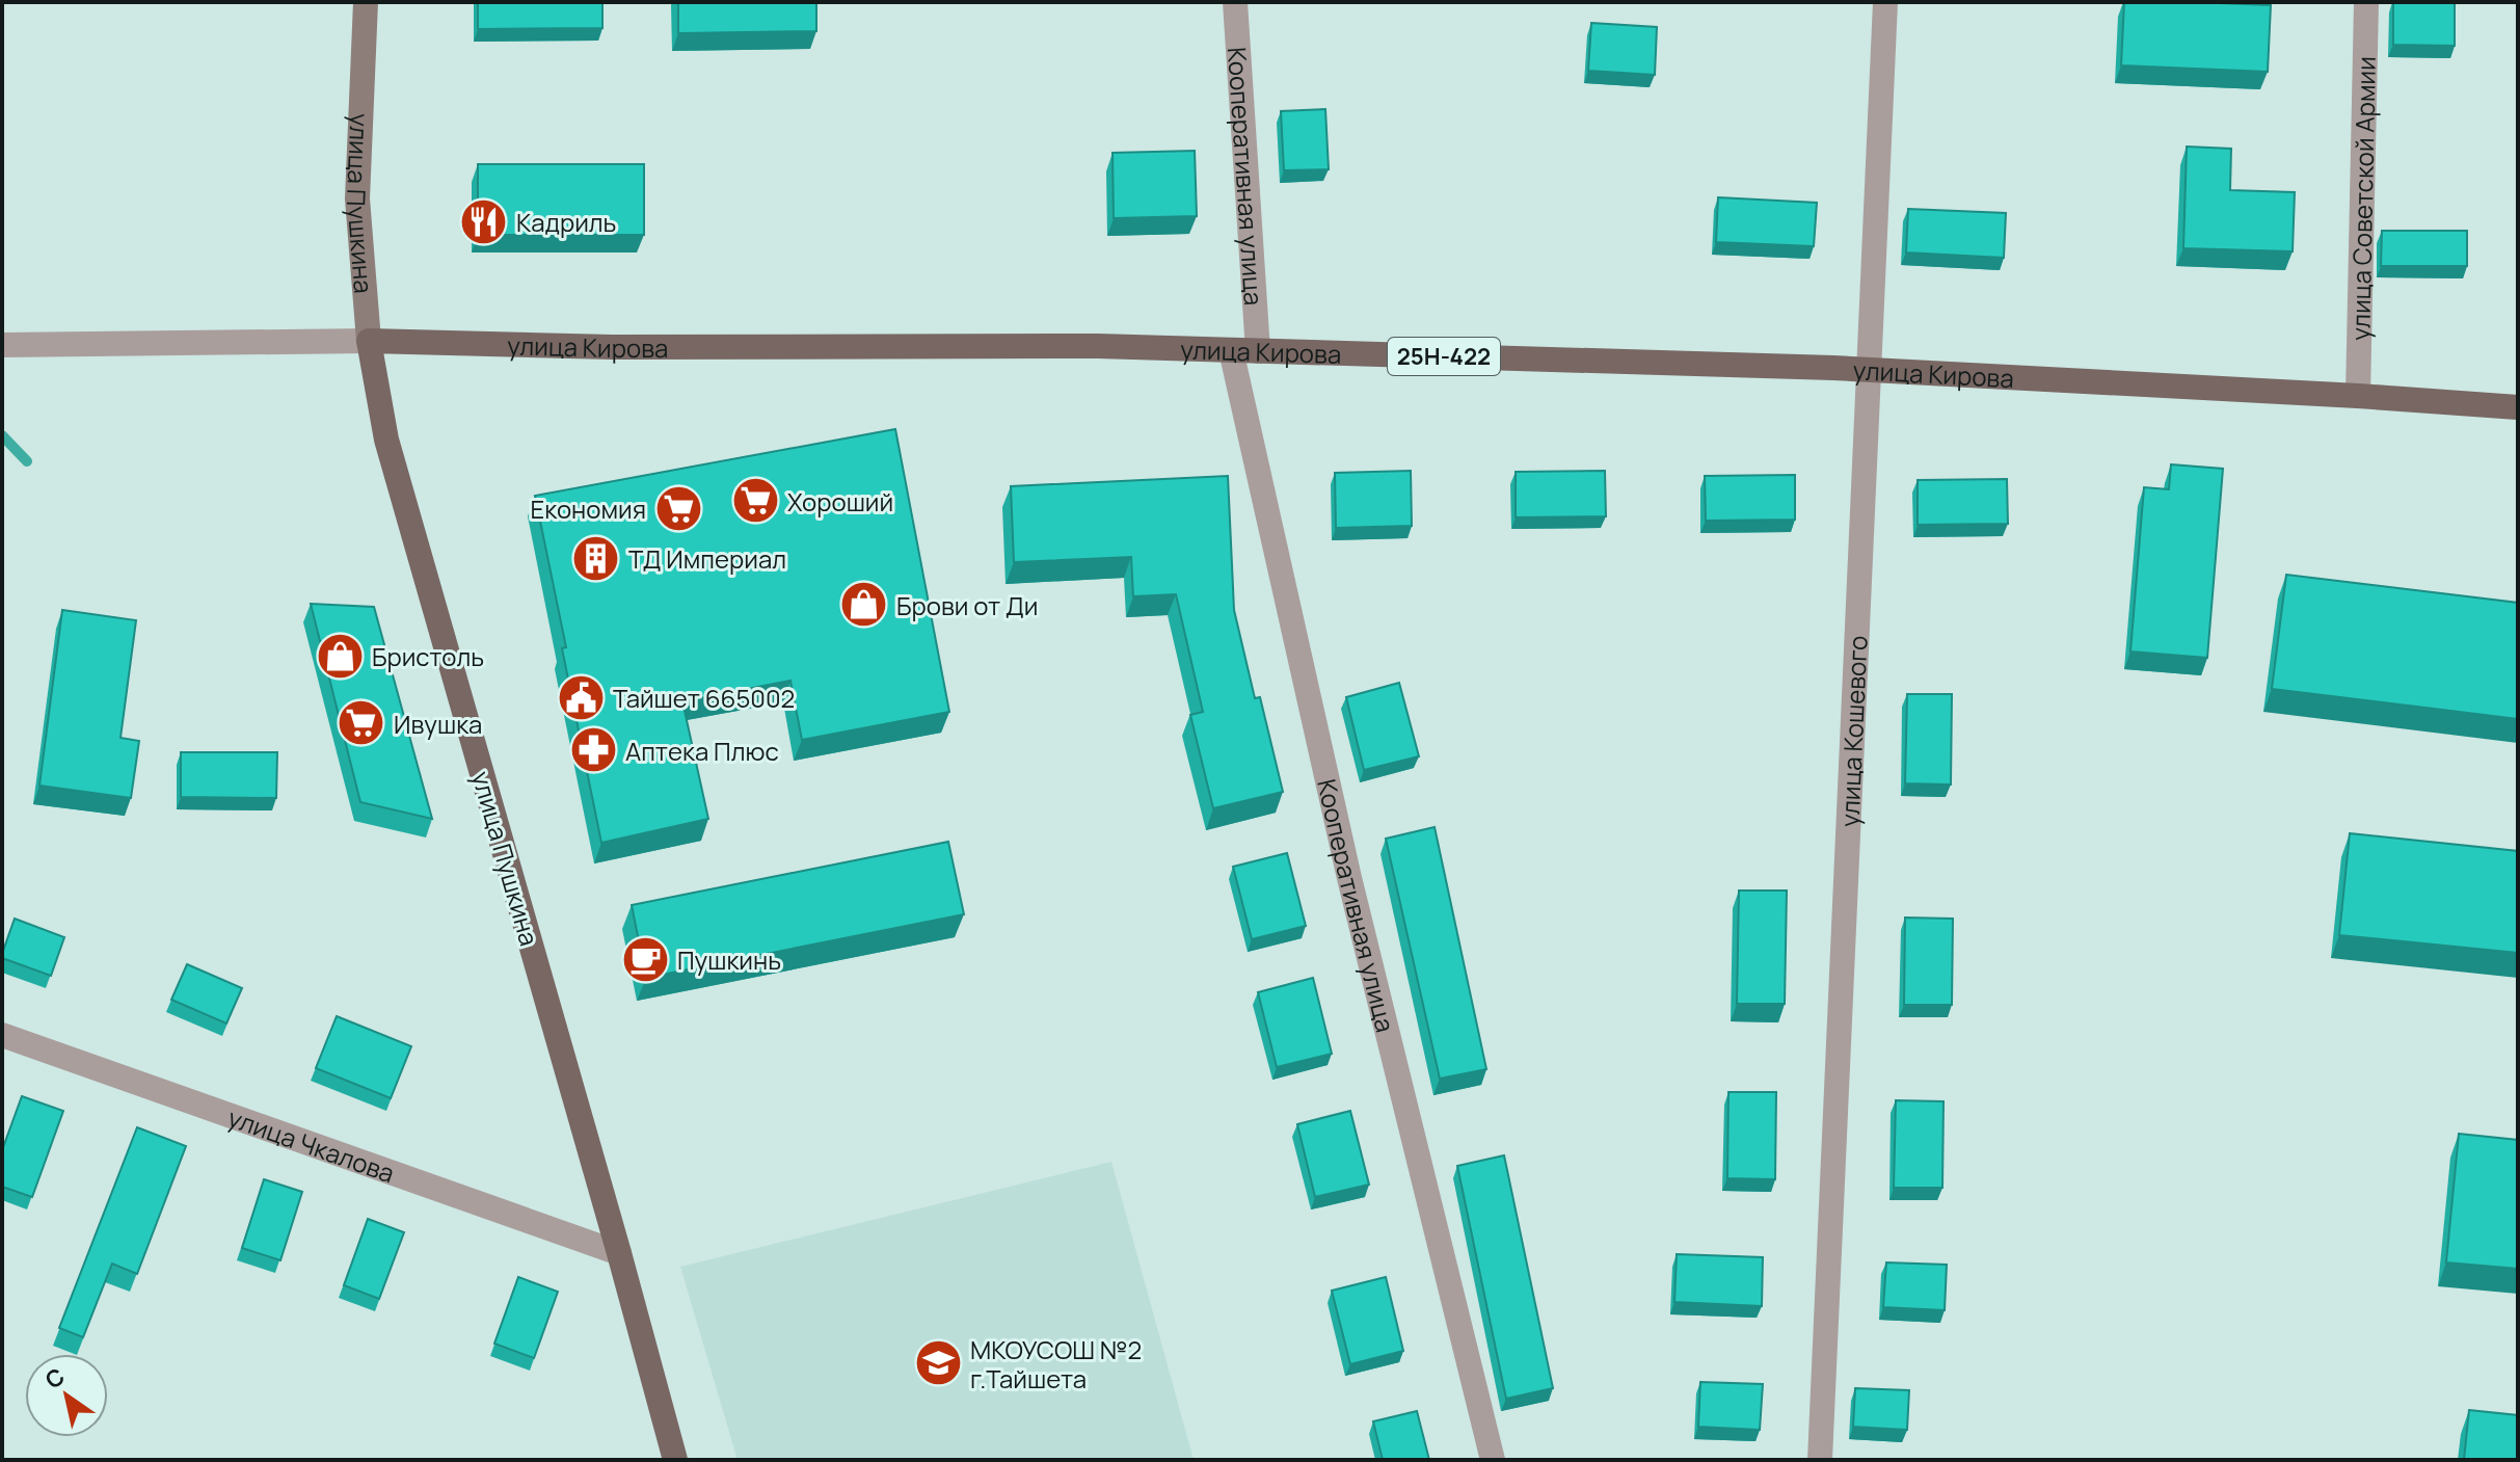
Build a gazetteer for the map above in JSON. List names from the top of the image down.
{
  "streets": {
    "main road": ["улица Пушкина", "улица Кирова", "25Н-422"],
    "street": [
      "Кооперативная улица",
      "улица Советской Армии",
      "улица Кошевого",
      "улица Чкалова"
    ]
  },
  "crossings": [
    ["Кооперативная улица", "улица Кирова"],
    ["улица Советской Армии", "улица Кирова"],
    ["улица Пушкина", "улица Кирова"],
    ["улица Пушкина", "улица Чкалова"],
    ["улица Кирова", "улица Кошевого"]
  ],
  "places": {
    "restaurant": ["Кадриль"],
    "supermarket": ["Хороший", "Економия", "Ивушка"],
    "building": ["ТД Империал"],
    "shop": ["Брови от Ди", "Бристоль"],
    "public building": ["Тайшет 665002"],
    "pharmacy": ["Аптека Плюс"],
    "cafe": ["Пушкинь"],
    "school or university": ["МКОУСОШ №2 г.Тайшета"]
  },
  "north": "top left"
}
